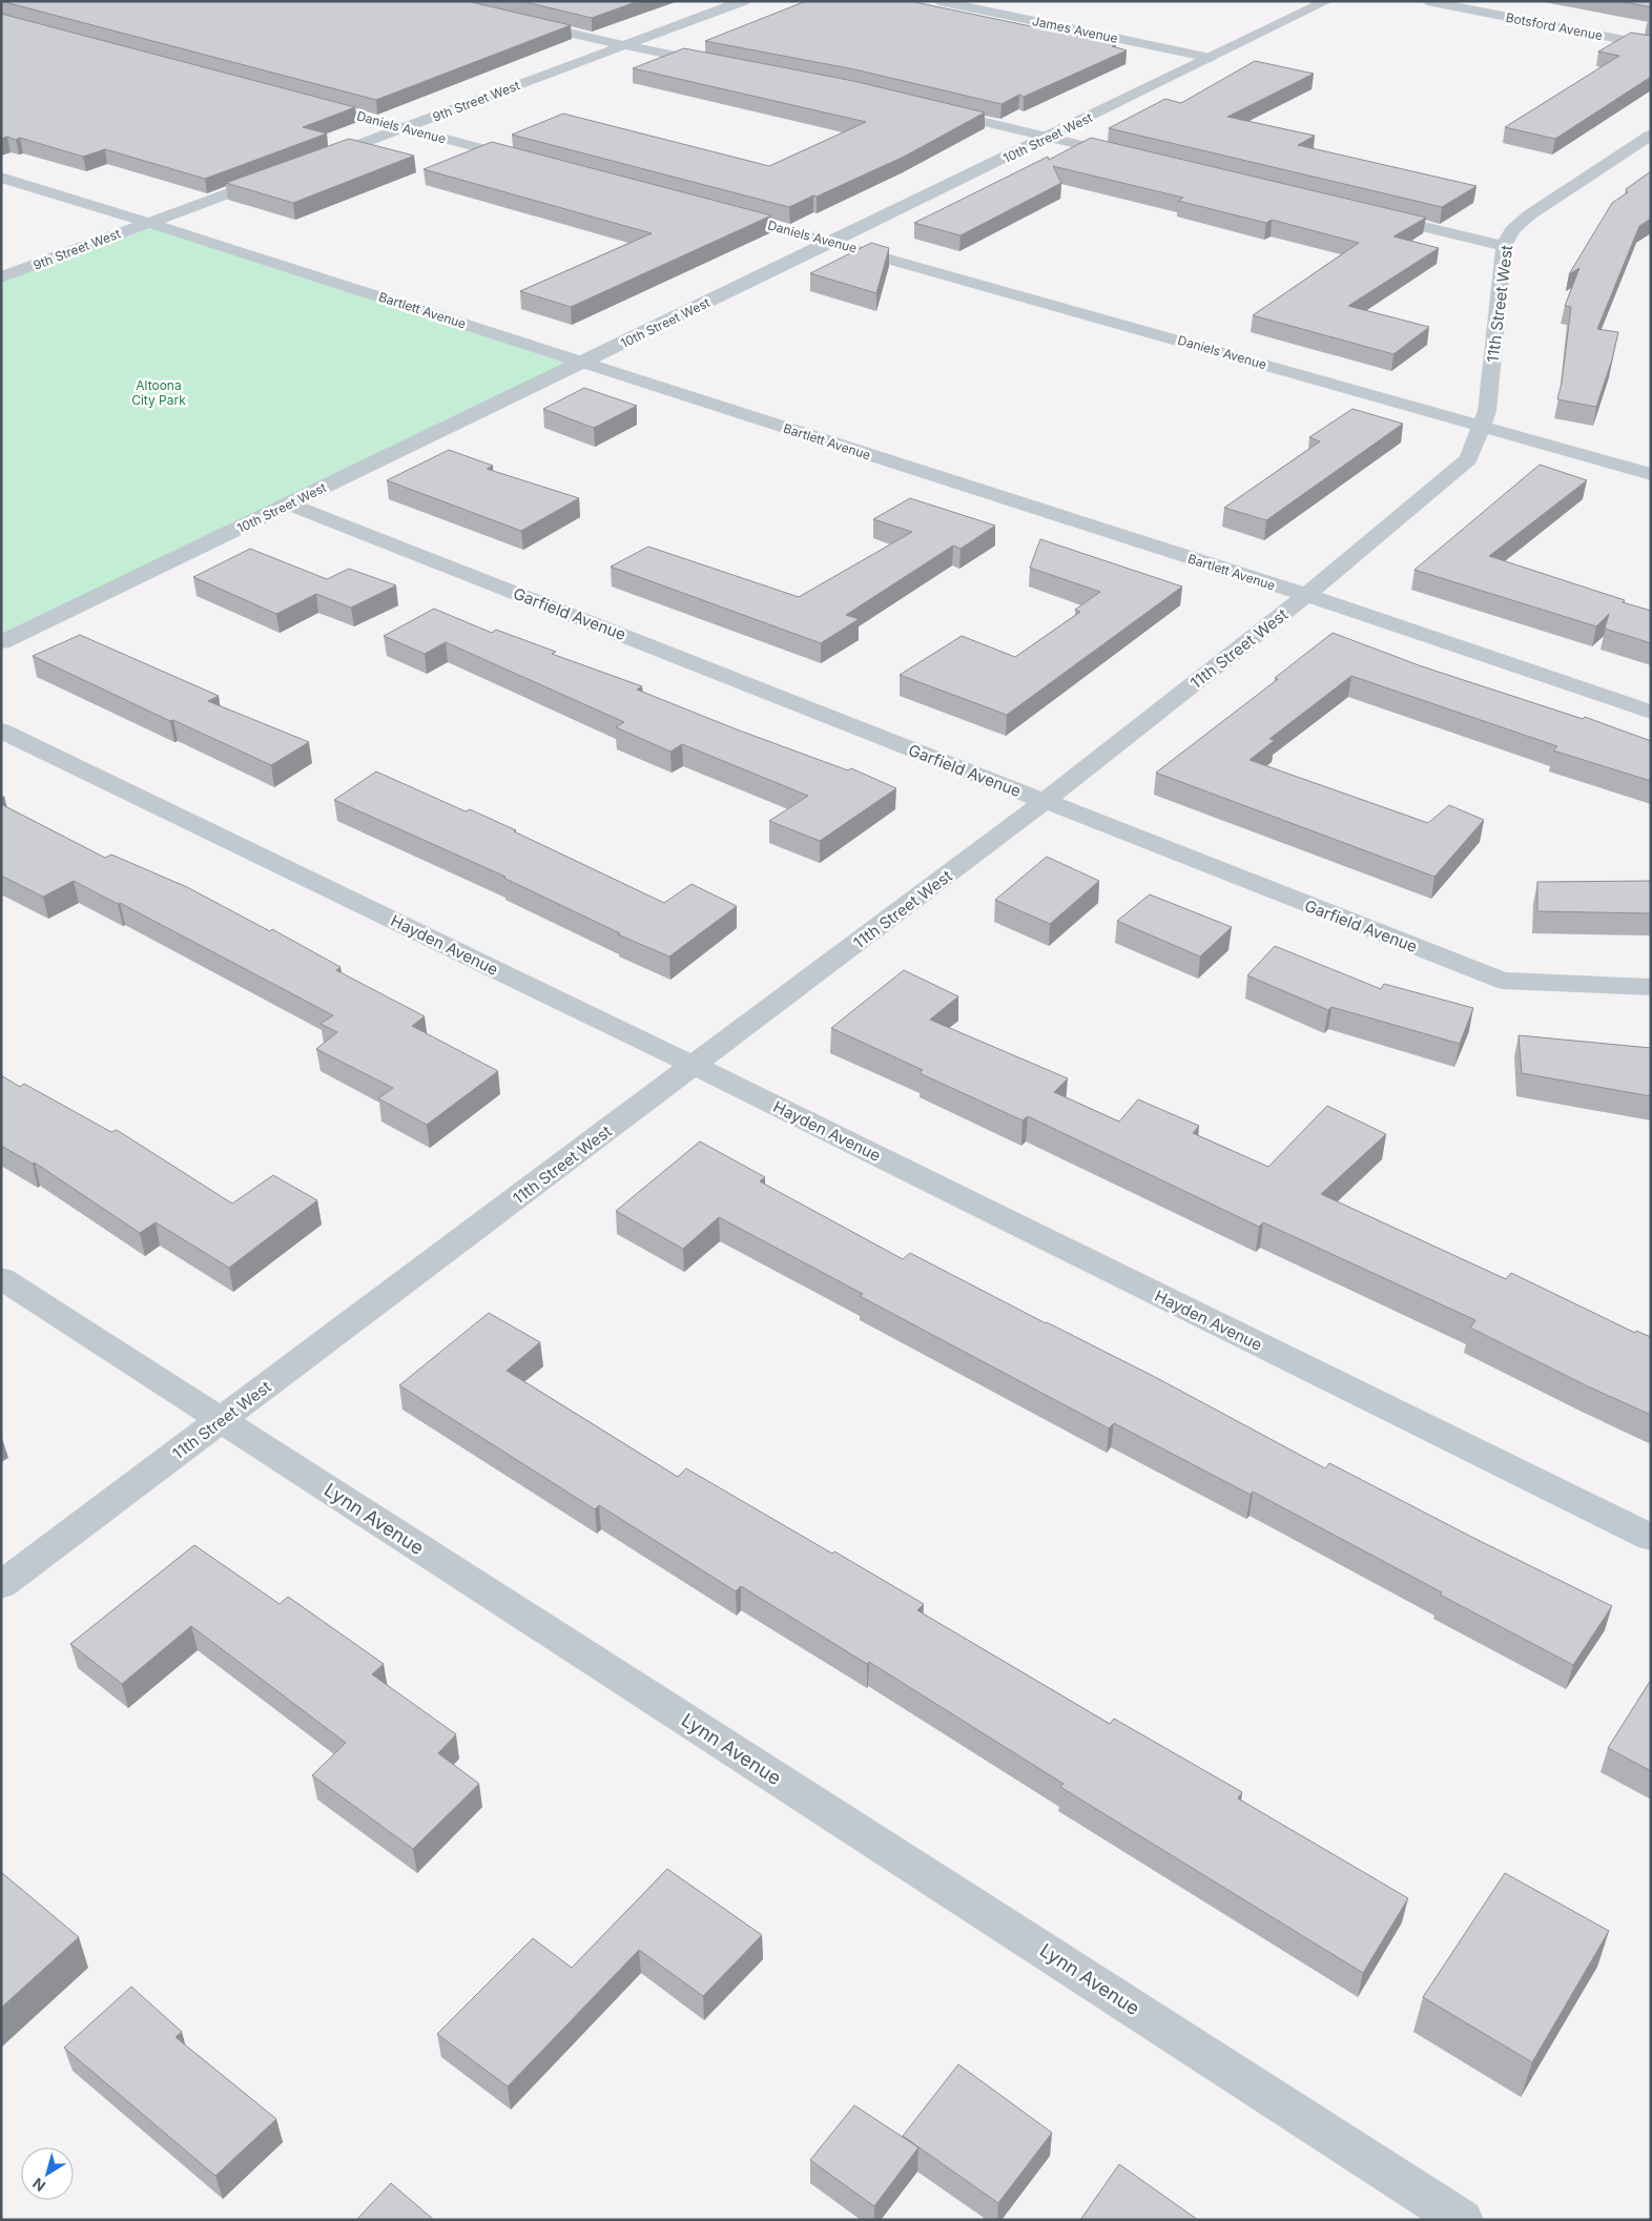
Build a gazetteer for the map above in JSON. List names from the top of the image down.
{
  "streets": {
    "street": [
      "Botsford Avenue",
      "James Avenue",
      "9th Street West",
      "Daniels Avenue",
      "10th Street West",
      "11th Street West",
      "Bartlett Avenue",
      "Garfield Avenue",
      "Hayden Avenue",
      "Lynn Avenue"
    ]
  },
  "crossings": [
    ["James Avenue", "10th Street West"],
    ["9th Street West", "Daniels Avenue"],
    ["9th Street West", "Bartlett Avenue"],
    ["Daniels Avenue", "10th Street West"],
    ["Daniels Avenue", "11th Street West"],
    ["10th Street West", "Bartlett Avenue"],
    ["10th Street West", "Garfield Avenue"],
    ["11th Street West", "Bartlett Avenue"],
    ["11th Street West", "Garfield Avenue"],
    ["11th Street West", "Hayden Avenue"],
    ["11th Street West", "Lynn Avenue"]
  ],
  "parks": ["Altoona City Park"],
  "north": "bottom left"
}
